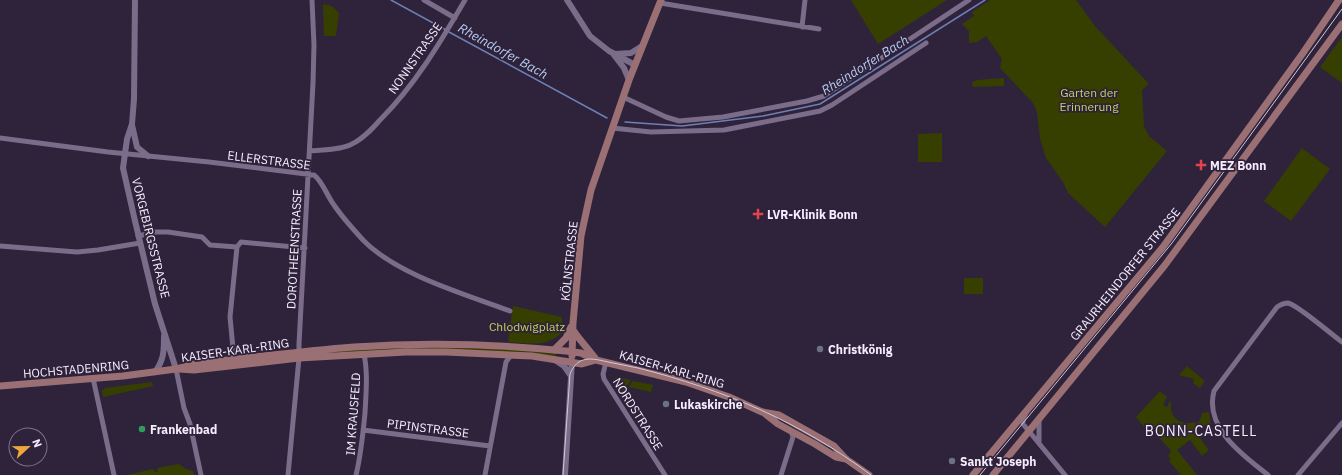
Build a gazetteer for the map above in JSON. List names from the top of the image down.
{
  "streets": {
    "main road": [
      "KÖLNSTRASSE",
      "GRAURHEINDORFER STRASSE",
      "KAISER-KARL-RING",
      "HOCHSTADENRING"
    ],
    "street": [
      "NONNSTRASSE",
      "ELLERSTRASSE",
      "VORGEBIRGSSTRASSE",
      "DOROTHEENSTRASSE",
      "IM KRAUSFELD",
      "NORDSTRASSE",
      "PIPINSTRASSE"
    ]
  },
  "crossings": [
    ["NONNSTRASSE", "DOROTHEENSTRASSE"],
    ["ELLERSTRASSE", "VORGEBIRGSSTRASSE"],
    ["ELLERSTRASSE", "DOROTHEENSTRASSE"],
    ["VORGEBIRGSSTRASSE", "KAISER-KARL-RING"],
    ["VORGEBIRGSSTRASSE", "HOCHSTADENRING"],
    ["DOROTHEENSTRASSE", "KAISER-KARL-RING"],
    ["KÖLNSTRASSE", "KAISER-KARL-RING"],
    ["KAISER-KARL-RING", "HOCHSTADENRING"],
    ["KAISER-KARL-RING", "IM KRAUSFELD"],
    ["KAISER-KARL-RING", "NORDSTRASSE"],
    ["IM KRAUSFELD", "PIPINSTRASSE"]
  ],
  "districts": ["BONN-CASTELL"],
  "water": ["Rheindorfer Bach"],
  "parks": ["Garten der Erinnerung", "Chlodwigplatz"],
  "places": {
    "health": ["MEZ Bonn", "LVR-Klinik Bonn"],
    "other": [
      "Christkönig",
      "Lukaskirche",
      "Frankenbad",
      "Sankt Joseph"
    ]
  },
  "north": "right"
}
